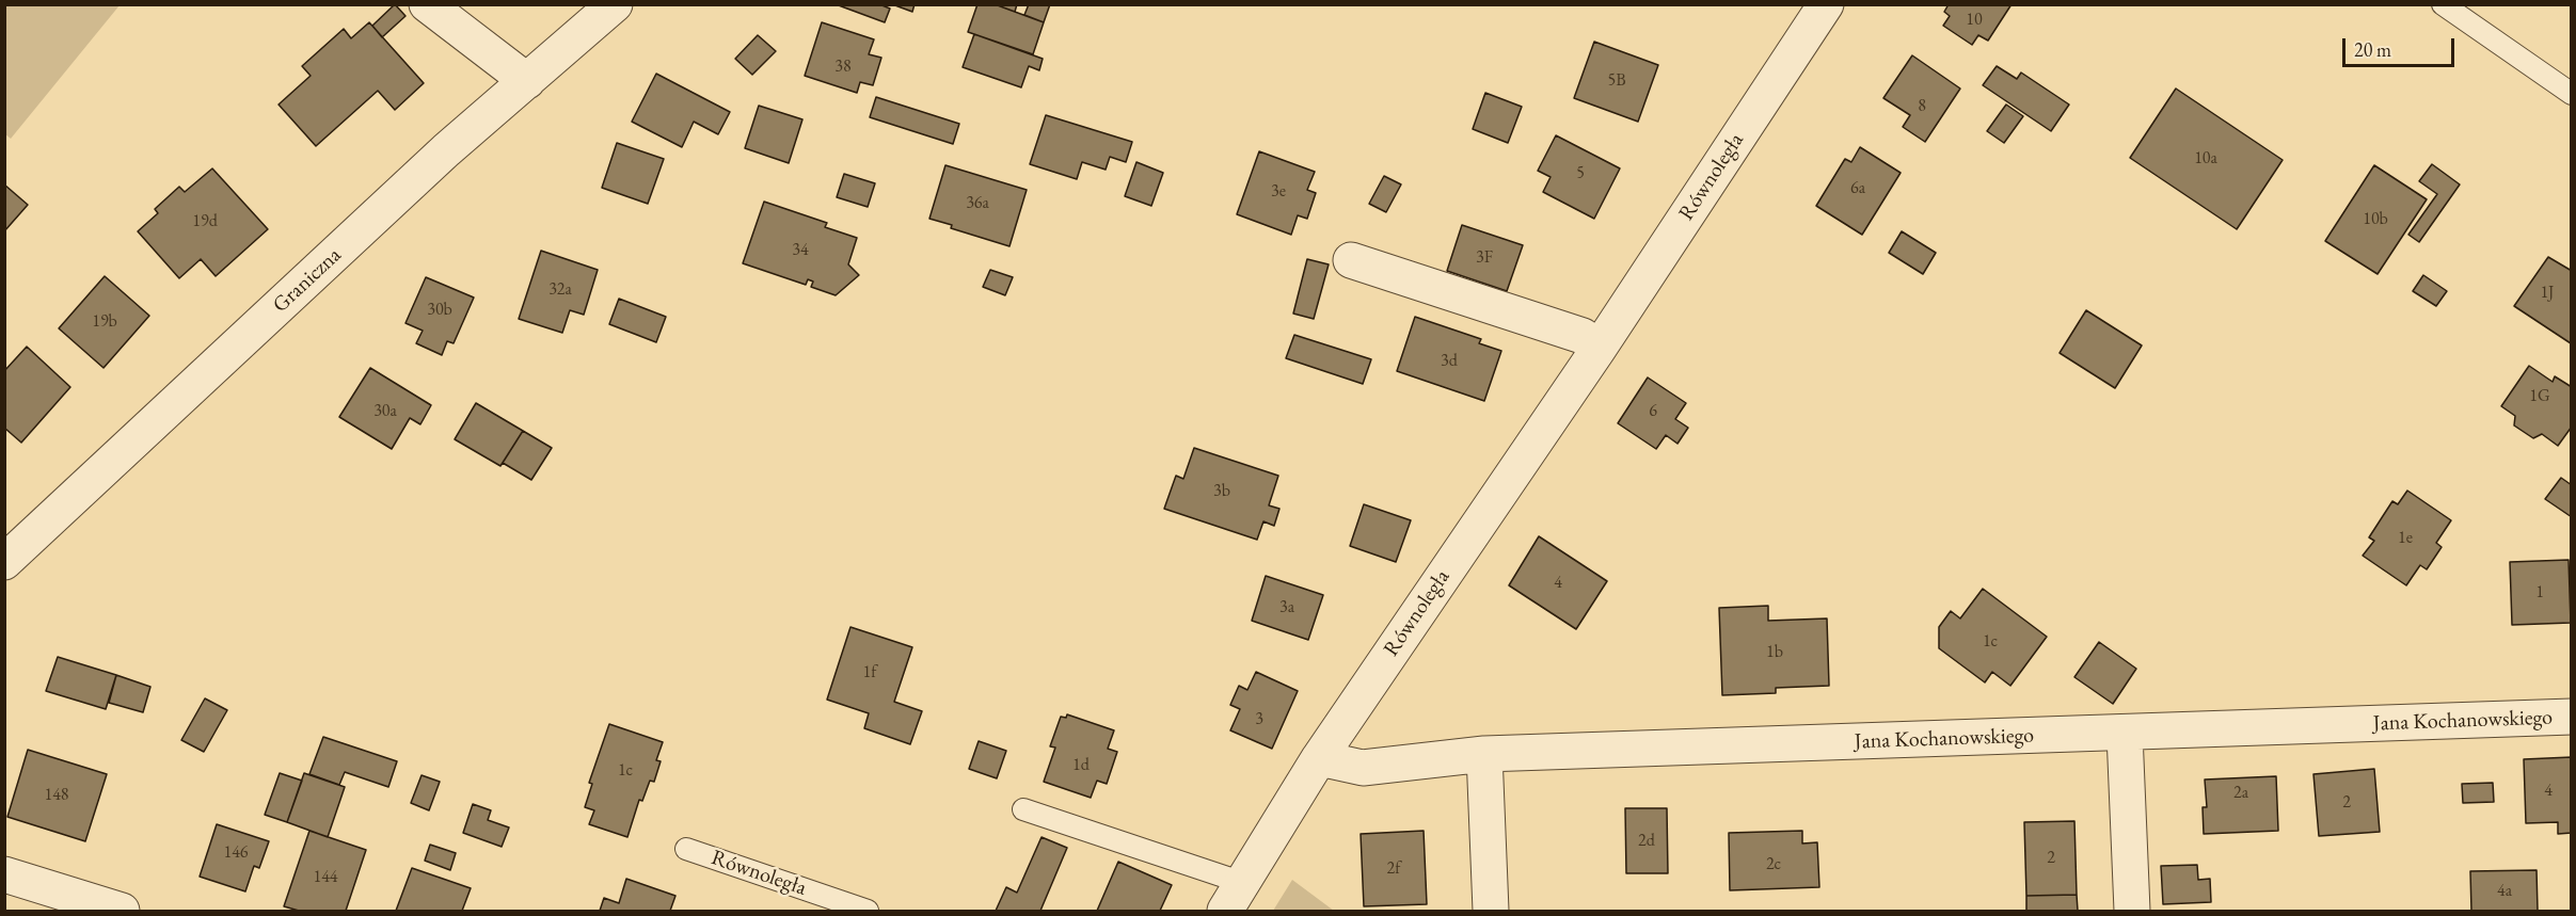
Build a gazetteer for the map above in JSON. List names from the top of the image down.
{
  "streets": {
    "street": ["Równoległa", "Graniczna", "Jana Kochanowskiego"]
  },
  "crossings": [
    ["Równoległa", "Jana Kochanowskiego"]
  ],
  "house_numbers": [
    "10",
    "38",
    "5B",
    "8",
    "10a",
    "5",
    "6a",
    "3e",
    "36a",
    "10b",
    "19d",
    "34",
    "3F",
    "32a",
    "1J",
    "30b",
    "19b",
    "3d",
    "1G",
    "30a",
    "6",
    "3b",
    "1e",
    "4",
    "1",
    "3a",
    "1c",
    "1b",
    "1f",
    "3",
    "1d",
    "1c",
    "4",
    "2a",
    "148",
    "2",
    "2d",
    "146",
    "2",
    "2c",
    "2f",
    "144",
    "4a"
  ],
  "scale_bar": "20 m"
}
